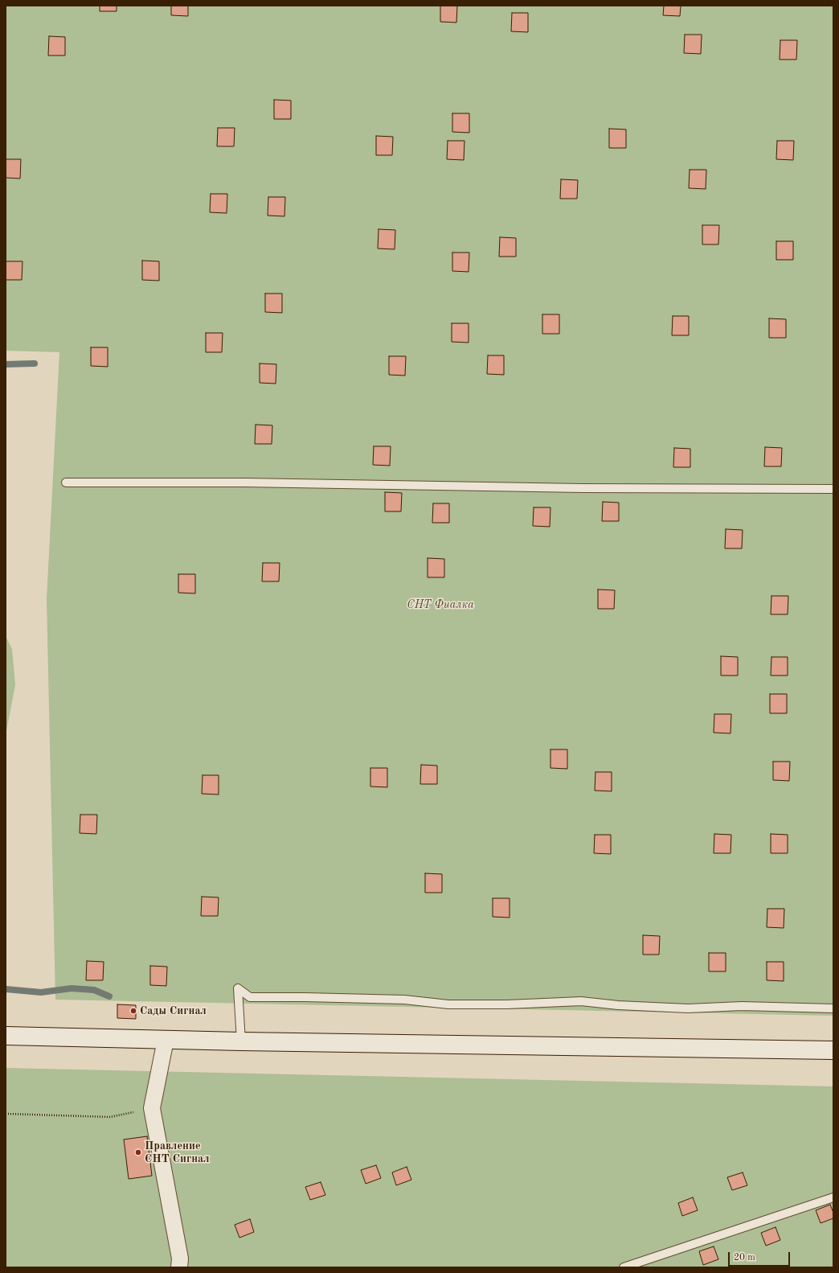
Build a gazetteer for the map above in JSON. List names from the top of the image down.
{
  "parks": ["СНТ Фиалка"],
  "places": ["Сады Сигнал", "Правление СНТ Сигнал"],
  "scale_bar": "20 m"
}
